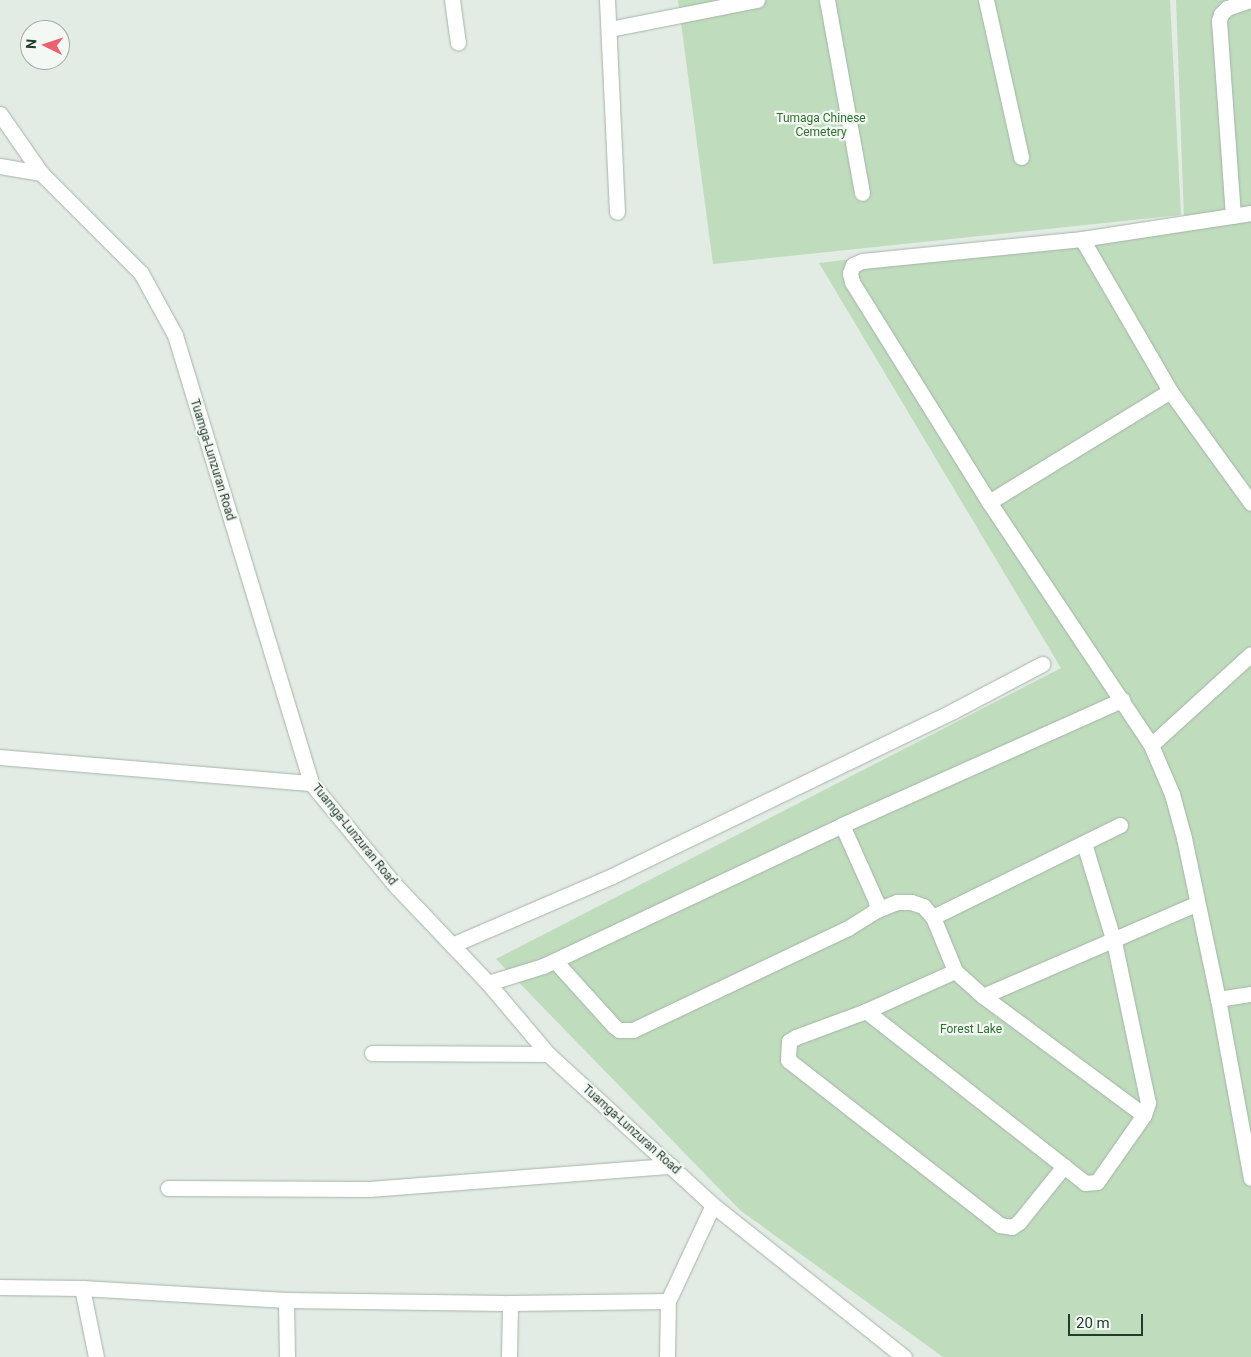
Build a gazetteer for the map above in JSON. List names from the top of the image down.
{
  "streets": {
    "street": ["Tuamga-Lunzuran Road"]
  },
  "parks": ["Tumaga Chinese Cemetery", "Forest Lake"],
  "scale_bar": "20 m",
  "north": "left"
}
